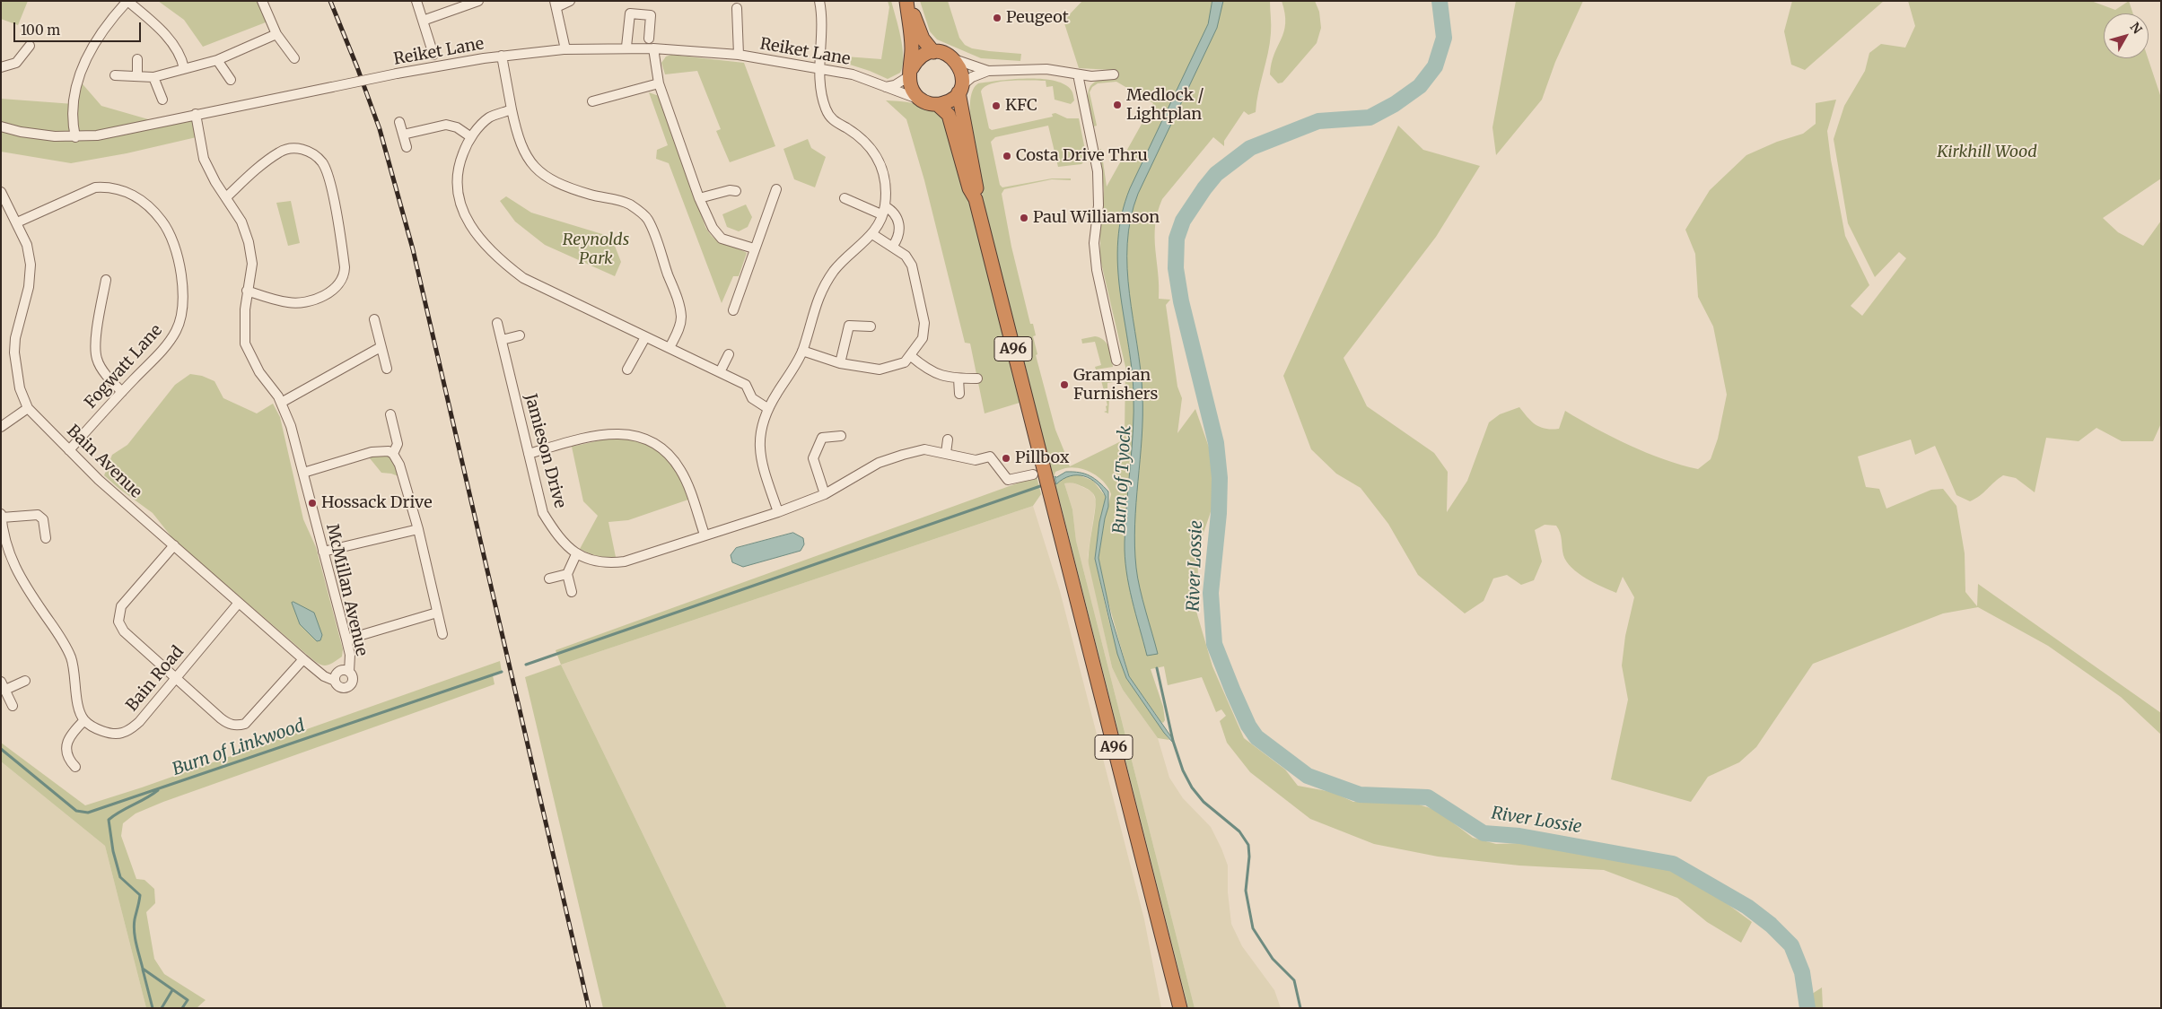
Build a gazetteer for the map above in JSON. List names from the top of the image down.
{
  "streets": {
    "highway": ["A96"],
    "street": [
      "Reiket Lane",
      "Fogwatt Lane",
      "Jamieson Drive",
      "Bain Avenue",
      "McMillan Avenue",
      "Bain Road"
    ]
  },
  "crossings": [
    ["Reiket Lane", "A96"],
    ["Reiket Lane", "McMillan Avenue"],
    ["A96", "Jamieson Drive"],
    ["Fogwatt Lane", "Bain Avenue"],
    ["Bain Avenue", "McMillan Avenue"],
    ["Bain Avenue", "Bain Road"]
  ],
  "water": ["Burn of Tyock", "River Lossie", "Burn of Linkwood"],
  "parks": ["Kirkhill Wood", "Reynolds Park"],
  "places": [
    "Peugeot",
    "Medlock / Lightplan",
    "KFC",
    "Costa Drive Thru",
    "Paul Williamson",
    "Grampian Furnishers",
    "Pillbox",
    "Hossack Drive"
  ],
  "scale_bar": "100 m",
  "north": "top right"
}
